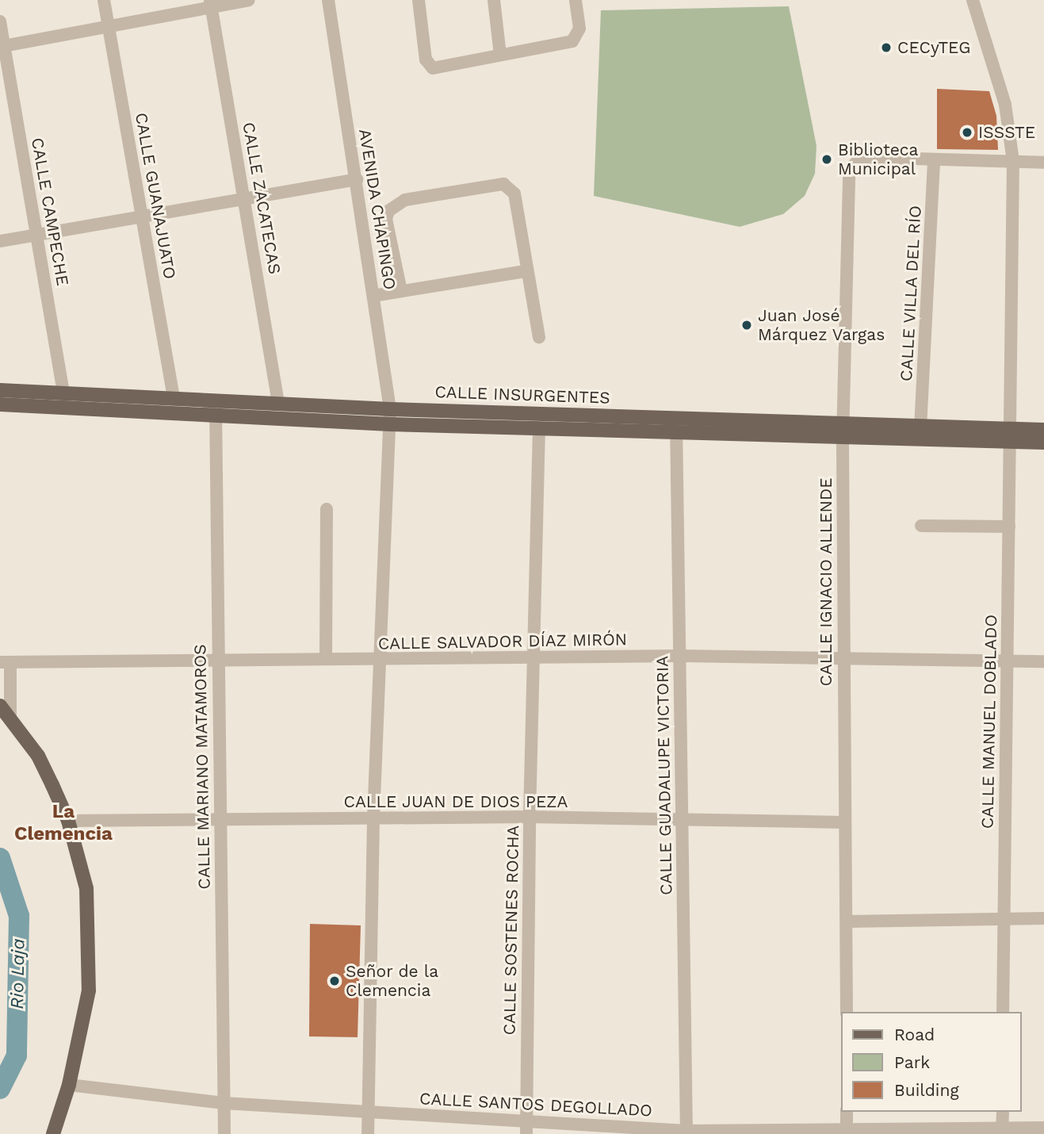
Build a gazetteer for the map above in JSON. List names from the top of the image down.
{
  "streets": {
    "main road": ["CALLE INSURGENTES"],
    "street": [
      "CALLE GUANAJUATO",
      "CALLE ZACATECAS",
      "AVENIDA CHAPINGO",
      "CALLE CAMPECHE",
      "CALLE VILLA DEL RÍO",
      "CALLE IGNACIO ALLENDE",
      "CALLE SALVADOR DÍAZ MIRÓN",
      "CALLE MANUEL DOBLADO",
      "CALLE MARIANO MATAMOROS",
      "CALLE GUADALUPE VICTORIA",
      "CALLE JUAN DE DIOS PEZA",
      "CALLE SOSTENES ROCHA",
      "CALLE SANTOS DEGOLLADO"
    ]
  },
  "crossings": [
    ["CALLE GUANAJUATO", "CALLE INSURGENTES"],
    ["CALLE ZACATECAS", "CALLE INSURGENTES"],
    ["AVENIDA CHAPINGO", "CALLE INSURGENTES"],
    ["AVENIDA CHAPINGO", "CALLE SALVADOR DÍAZ MIRÓN"],
    ["AVENIDA CHAPINGO", "CALLE JUAN DE DIOS PEZA"],
    ["AVENIDA CHAPINGO", "CALLE SANTOS DEGOLLADO"],
    ["CALLE CAMPECHE", "CALLE INSURGENTES"],
    ["CALLE VILLA DEL RÍO", "CALLE INSURGENTES"],
    ["CALLE VILLA DEL RÍO", "CALLE IGNACIO ALLENDE"],
    ["CALLE INSURGENTES", "CALLE IGNACIO ALLENDE"],
    ["CALLE INSURGENTES", "CALLE MANUEL DOBLADO"],
    ["CALLE INSURGENTES", "CALLE MARIANO MATAMOROS"],
    ["CALLE INSURGENTES", "CALLE GUADALUPE VICTORIA"],
    ["CALLE INSURGENTES", "CALLE SOSTENES ROCHA"],
    ["CALLE IGNACIO ALLENDE", "CALLE SALVADOR DÍAZ MIRÓN"],
    ["CALLE IGNACIO ALLENDE", "CALLE JUAN DE DIOS PEZA"],
    ["CALLE SALVADOR DÍAZ MIRÓN", "CALLE MANUEL DOBLADO"],
    ["CALLE SALVADOR DÍAZ MIRÓN", "CALLE MARIANO MATAMOROS"],
    ["CALLE SALVADOR DÍAZ MIRÓN", "CALLE GUADALUPE VICTORIA"],
    ["CALLE SALVADOR DÍAZ MIRÓN", "CALLE SOSTENES ROCHA"],
    ["CALLE MARIANO MATAMOROS", "CALLE JUAN DE DIOS PEZA"],
    ["CALLE MARIANO MATAMOROS", "CALLE SANTOS DEGOLLADO"],
    ["CALLE GUADALUPE VICTORIA", "CALLE JUAN DE DIOS PEZA"],
    ["CALLE GUADALUPE VICTORIA", "CALLE SANTOS DEGOLLADO"],
    ["CALLE JUAN DE DIOS PEZA", "CALLE SOSTENES ROCHA"],
    ["CALLE SOSTENES ROCHA", "CALLE SANTOS DEGOLLADO"]
  ],
  "districts": ["La Clemencia"],
  "water": ["Rio Laja"],
  "places": [
    "CECyTEG",
    "ISSSTE",
    "Biblioteca Municipal",
    "Juan José Márquez Vargas",
    "Señor de la Clemencia"
  ],
  "legend": ["Road", "Park", "Building"]
}
